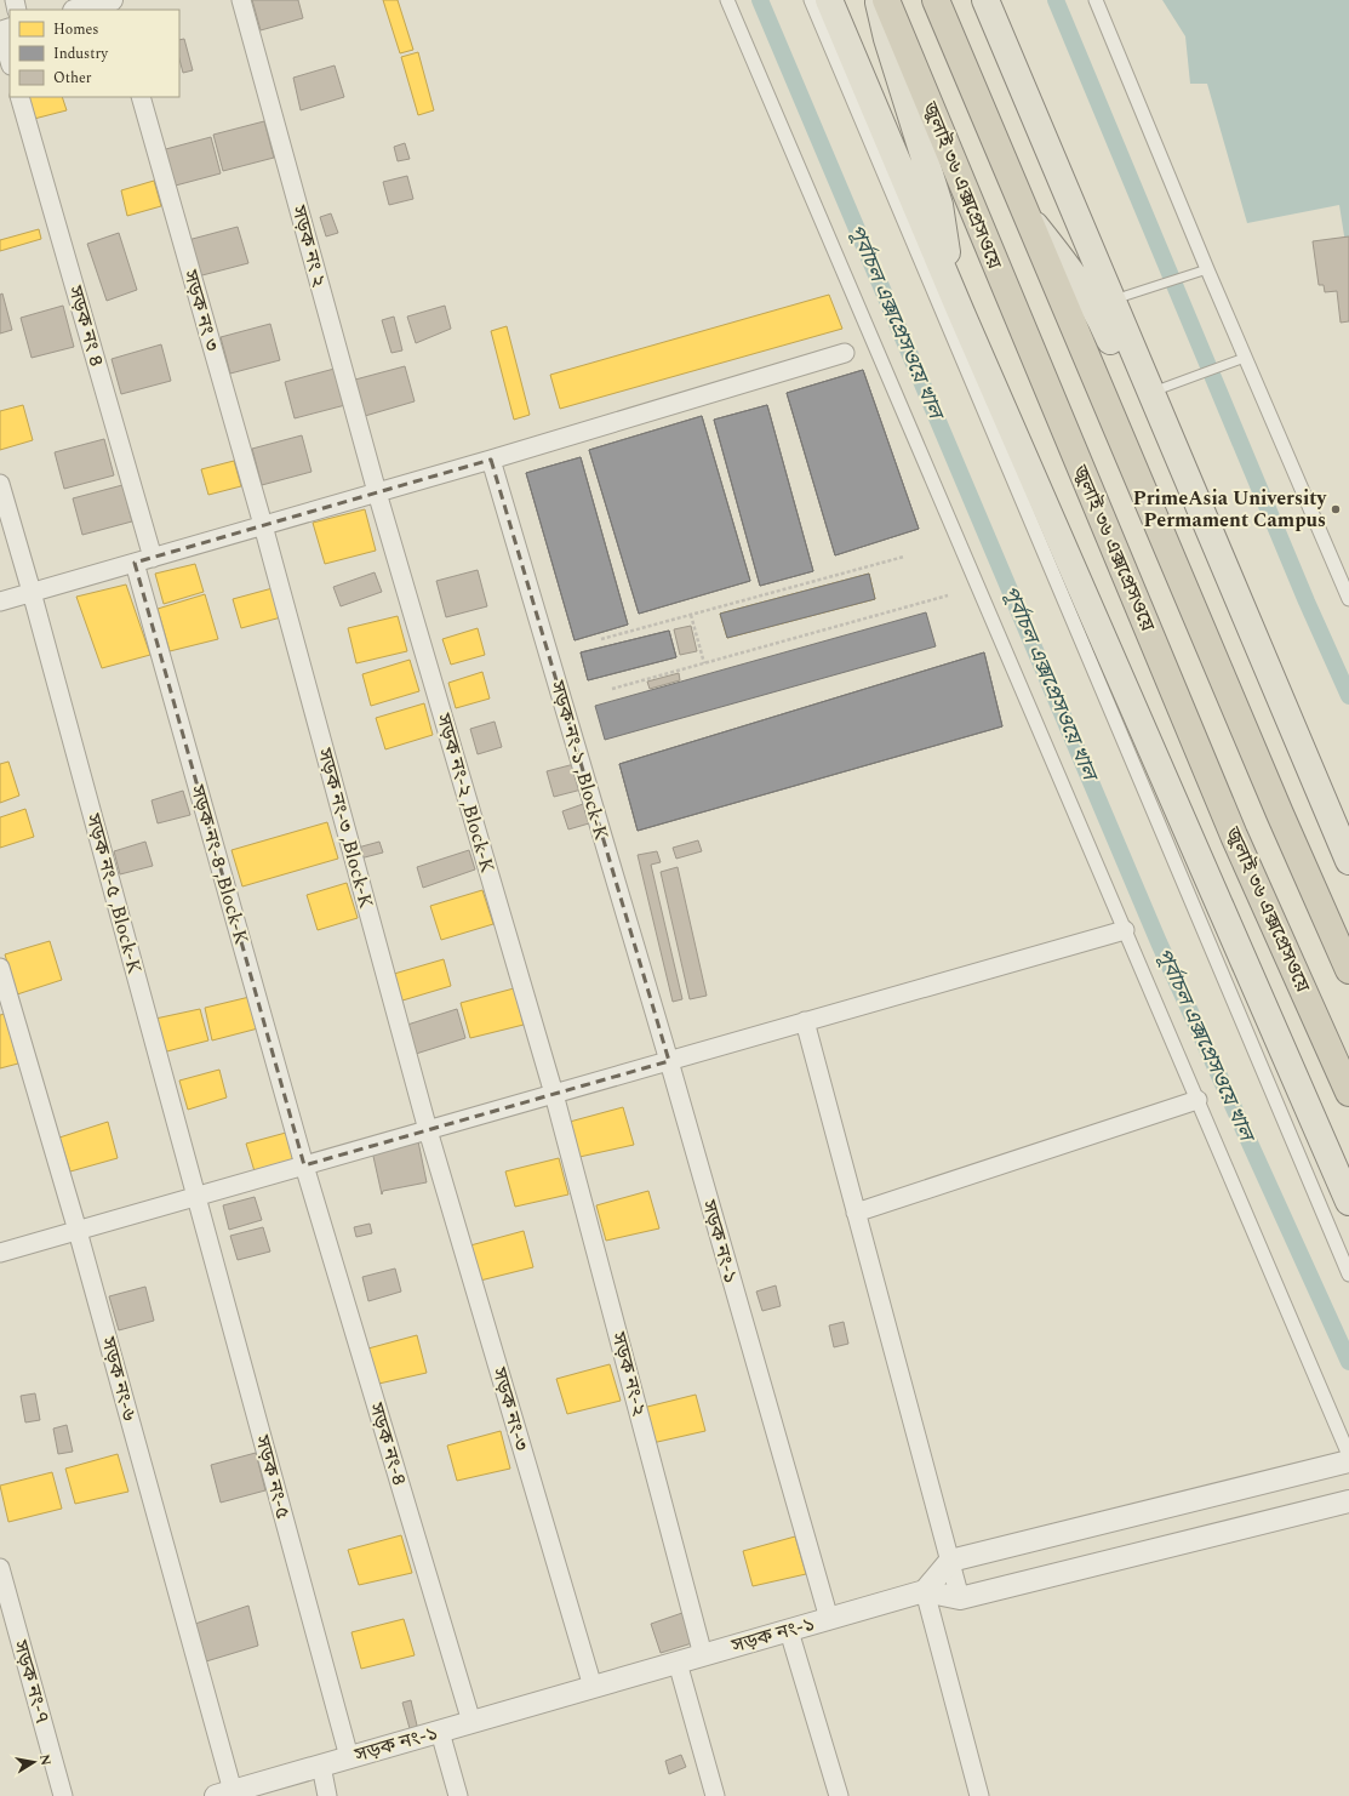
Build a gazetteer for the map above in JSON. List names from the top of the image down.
{
  "streets": {
    "highway": ["জুলাই ৩৬ এক্সপ্রেসওয়ে"],
    "street": [
      "সড়ক নং ২",
      "সড়ক নং ৩",
      "সড়ক নং ৪",
      "সড়ক নং-১ ,Block-K",
      "সড়ক নং-২ ,Block-K",
      "সড়ক নং-৩ ,Block-K",
      "সড়ক নং-৪ ,Block-K",
      "সড়ক নং-৫ ,Block-K",
      "সড়ক নং-১",
      "সড়ক নং-২",
      "সড়ক নং-৬",
      "সড়ক নং-৩",
      "সড়ক নং-৪",
      "সড়ক নং-৫",
      "সড়ক নং-৭"
    ]
  },
  "crossings": [
    ["সড়ক নং ২", "সড়ক নং-২ ,Block-K"],
    ["সড়ক নং ৩", "সড়ক নং-৩ ,Block-K"],
    ["সড়ক নং-১ ,Block-K", "সড়ক নং-১"],
    ["সড়ক নং-২ ,Block-K", "সড়ক নং-২"],
    ["সড়ক নং-৩ ,Block-K", "সড়ক নং-৩"],
    ["সড়ক নং-৪ ,Block-K", "সড়ক নং-৪"],
    ["সড়ক নং-৫ ,Block-K", "সড়ক নং-৫"],
    ["সড়ক নং-১", "সড়ক নং-২"],
    ["সড়ক নং-১", "সড়ক নং-৬"],
    ["সড়ক নং-১", "সড়ক নং-৩"],
    ["সড়ক নং-১", "সড়ক নং-৪"],
    ["সড়ক নং-১", "সড়ক নং-৫"]
  ],
  "water": ["পূর্বাচল এক্সপ্রেসওয়ে খাল"],
  "places": ["PrimeAsia University Permament Campus"],
  "legend": ["Homes", "Industry", "Other"],
  "north": "right"
}
